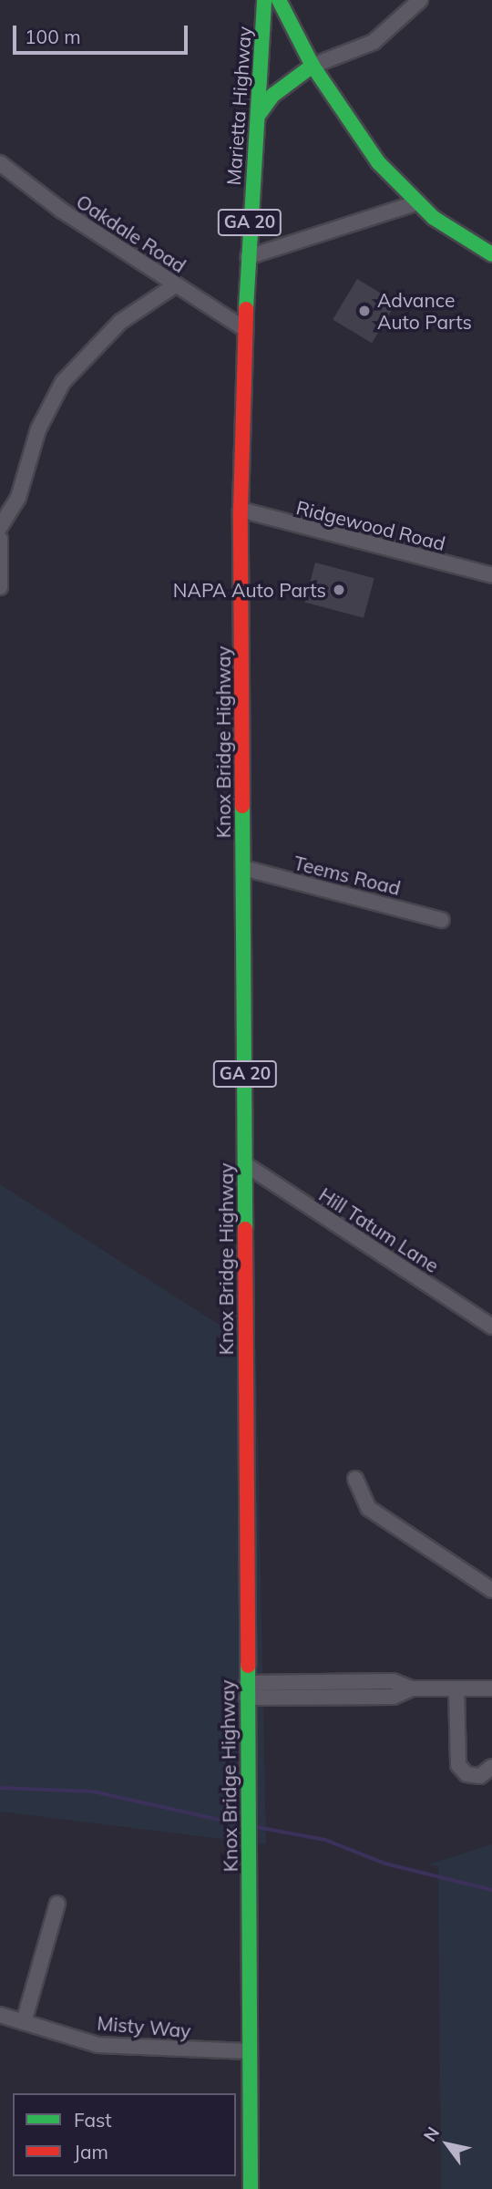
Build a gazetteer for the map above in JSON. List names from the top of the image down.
{
  "streets": {
    "main road": ["Marietta Highway", "GA 20", "Knox Bridge Highway"],
    "street": [
      "Oakdale Road",
      "Ridgewood Road",
      "Teems Road",
      "Hill Tatum Lane",
      "Misty Way"
    ]
  },
  "crossings": [
    ["Marietta Highway", "Oakdale Road"],
    ["Marietta Highway", "Knox Bridge Highway"],
    ["Oakdale Road", "Knox Bridge Highway"],
    ["Ridgewood Road", "Knox Bridge Highway"],
    ["Knox Bridge Highway", "Teems Road"],
    ["Knox Bridge Highway", "Hill Tatum Lane"],
    ["Knox Bridge Highway", "Misty Way"]
  ],
  "places": ["Advance Auto Parts", "NAPA Auto Parts"],
  "legend": ["Fast", "Jam"],
  "scale_bar": "100 m",
  "north": "top left"
}
